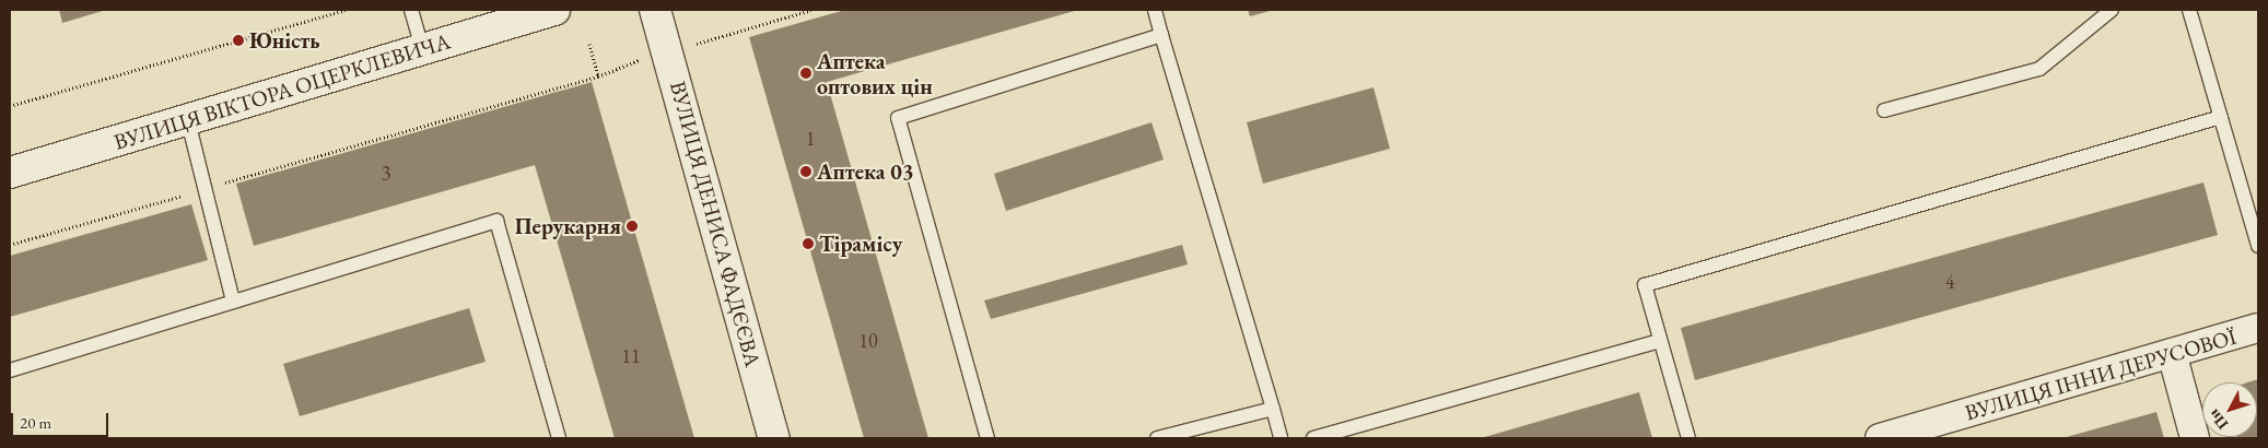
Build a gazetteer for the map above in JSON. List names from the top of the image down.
{
  "streets": {
    "street": ["ВУЛИЦЯ ВІКТОРА ОЦЕРКЛЕВИЧА", "ВУЛИЦЯ ДЕНИСА ФАДЄЄВА", "ВУЛИЦЯ ІННИ ДЕРУСОВОЇ"]
  },
  "places": [
    "Юність",
    "Аптека оптових цін",
    "Аптека 03",
    "Перукарня",
    "Тірамісу"
  ],
  "house_numbers": [
    "1",
    "3",
    "4",
    "10",
    "11"
  ],
  "scale_bar": "20 m",
  "north": "bottom left"
}
